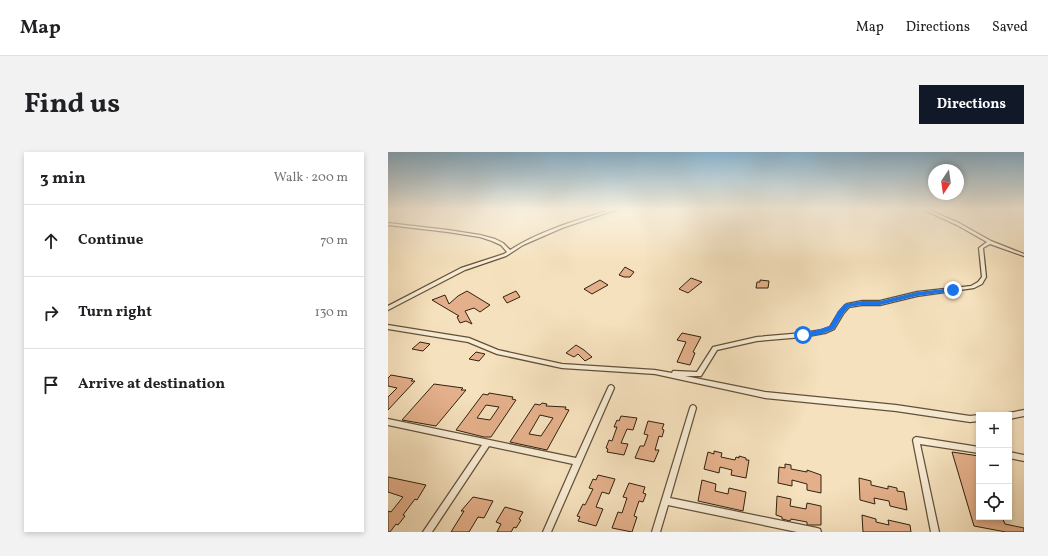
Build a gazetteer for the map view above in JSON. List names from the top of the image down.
{
  "north": "bottom",
  "page": {
    "header": "Map",
    "nav": ["Map", "Directions", "Saved"],
    "title": "Find us",
    "buttons": "Directions",
    "heading": ["3 min", "Walk · 200 m"],
    "list": [
      ["Continue", "70 m"],
      ["Turn right", "130 m"],
      "Arrive at destination"
    ],
    "map_buttons": ["+", "−"]
  }
}
